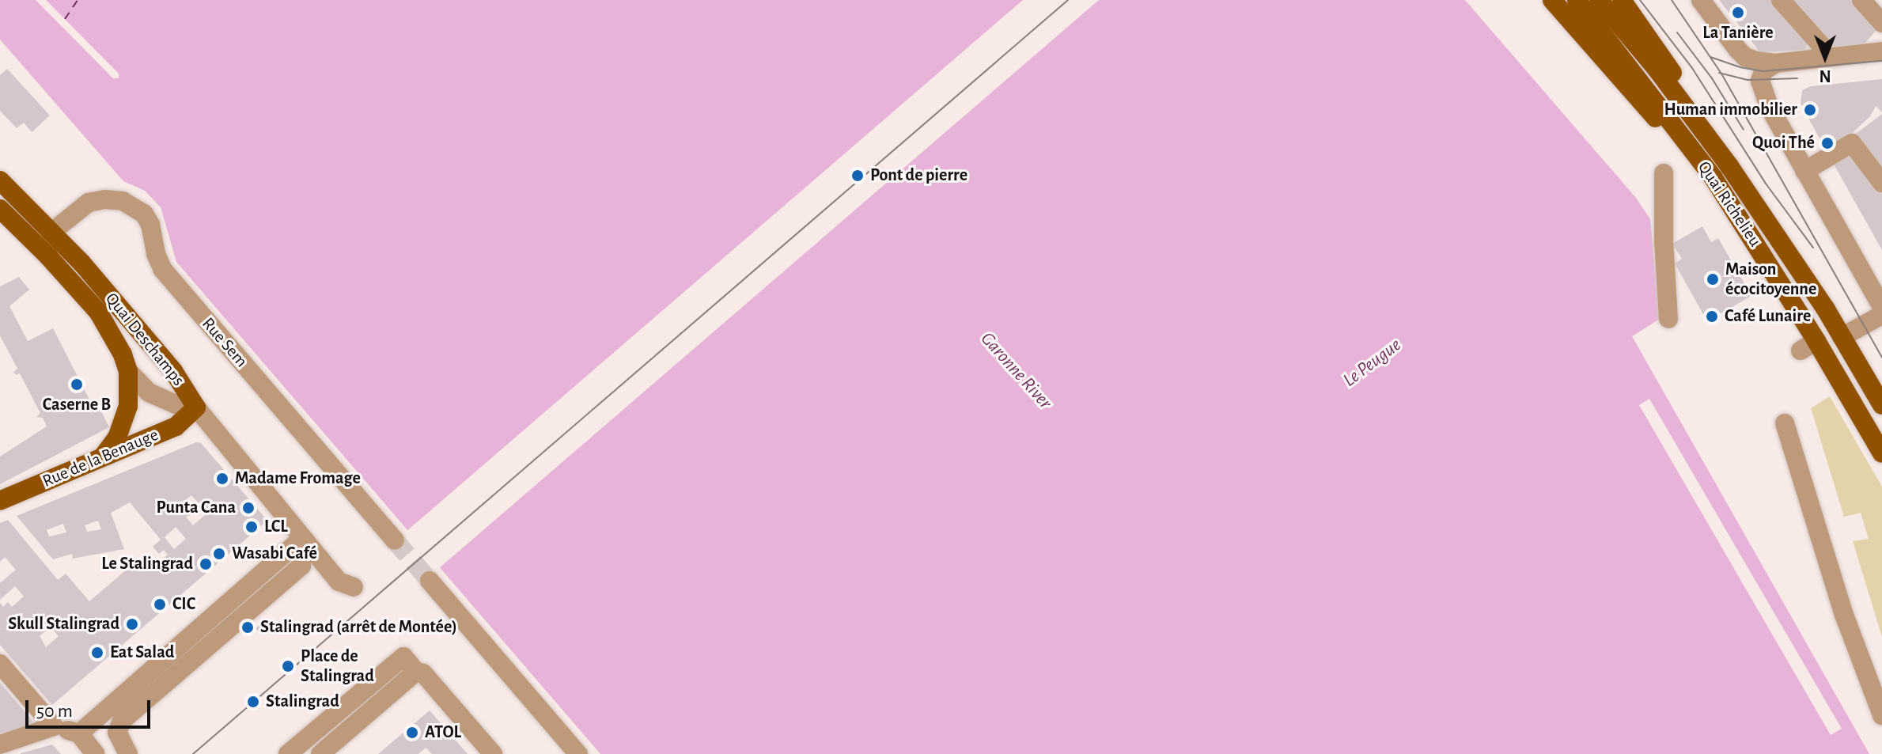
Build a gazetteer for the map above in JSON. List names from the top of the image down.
{
  "streets": {
    "main road": ["Quai Richelieu", "Quai Deschamps", "Rue de la Benauge"],
    "street": ["Rue Sem"]
  },
  "crossings": [
    ["Quai Deschamps", "Rue Sem"],
    ["Quai Deschamps", "Rue de la Benauge"]
  ],
  "water": ["Le Peugue", "Garonne River"],
  "places": [
    "La Tanière",
    "Human immobilier",
    "Quoi Thé",
    "Pont de pierre",
    "Maison écocitoyenne",
    "Café Lunaire",
    "Caserne B",
    "Madame Fromage",
    "Punta Cana",
    "LCL",
    "Wasabi Café",
    "Le Stalingrad",
    "CIC",
    "Skull Stalingrad",
    "Stalingrad (arrêt de Montée)",
    "Eat Salad",
    "Place de Stalingrad",
    "Stalingrad",
    "ATOL"
  ],
  "scale_bar": "50 m",
  "north": "bottom"
}
